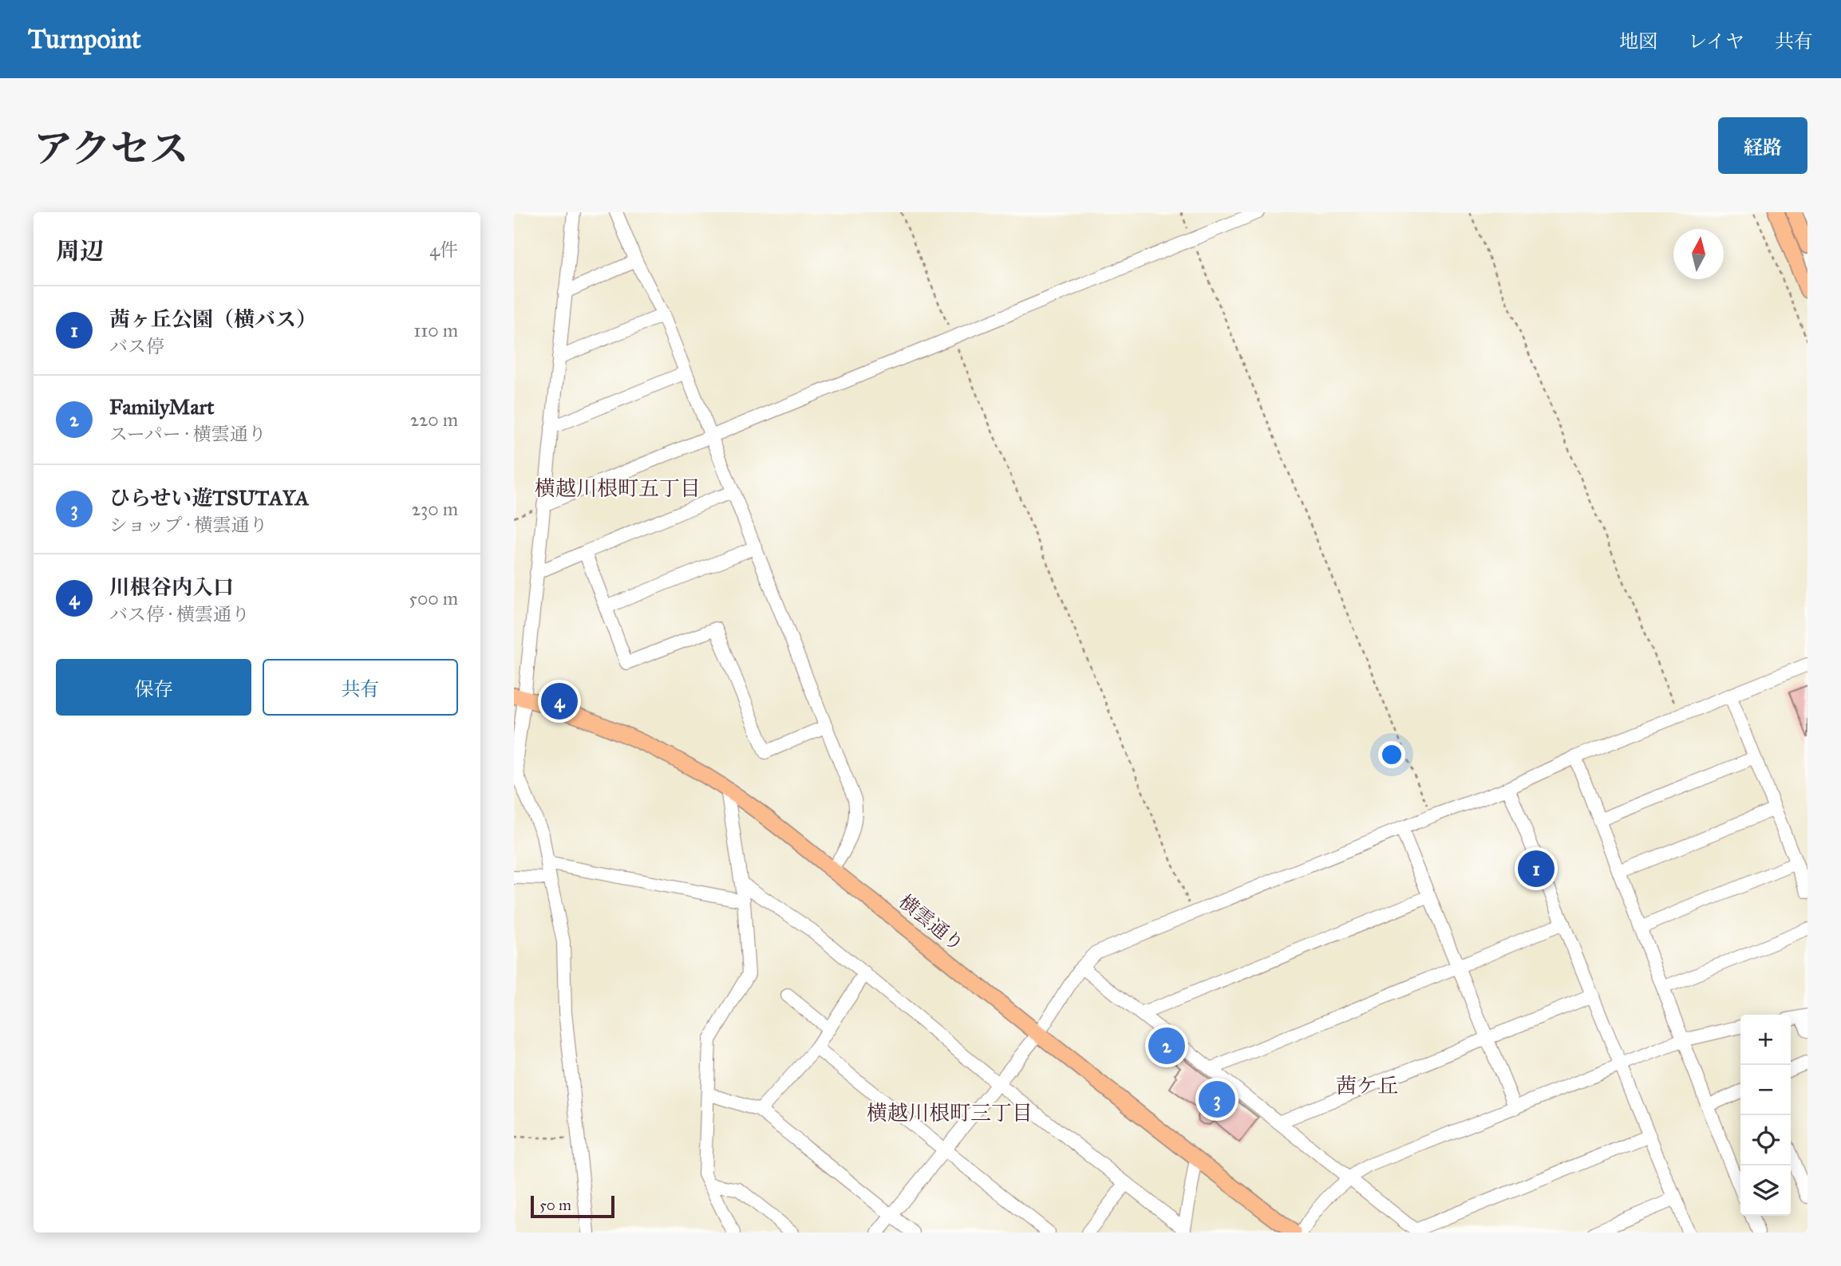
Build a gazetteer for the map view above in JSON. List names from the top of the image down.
{
  "streets": {
    "main road": ["横雲通り"]
  },
  "districts": ["横越川根町五丁目", "茜ケ丘", "横越川根町三丁目"],
  "scale_bar": "50 m",
  "north": "top",
  "page": {
    "header": "Turnpoint",
    "nav": ["地図", "レイヤ", "共有"],
    "title": "アクセス",
    "buttons": [
      "経路",
      ["保存", "共有"]
    ],
    "heading": ["周辺", "4件"],
    "list": [
      {
        "mark": "1",
        "name": "茜ヶ丘公園（横バス）",
        "note": "バス停",
        "value": "110 m"
      },
      {
        "mark": "2",
        "name": "FamilyMart",
        "note": "スーパー · 横雲通り",
        "value": "220 m"
      },
      {
        "mark": "3",
        "name": "ひらせい遊TSUTAYA",
        "note": "ショップ · 横雲通り",
        "value": "230 m"
      },
      {
        "mark": "4",
        "name": "川根谷内入口",
        "note": "バス停 · 横雲通り",
        "value": "500 m"
      }
    ],
    "pins": [
      "4",
      "1",
      "2",
      "3"
    ],
    "map_buttons": ["+", "−"],
    "scale": "50 m"
  }
}
